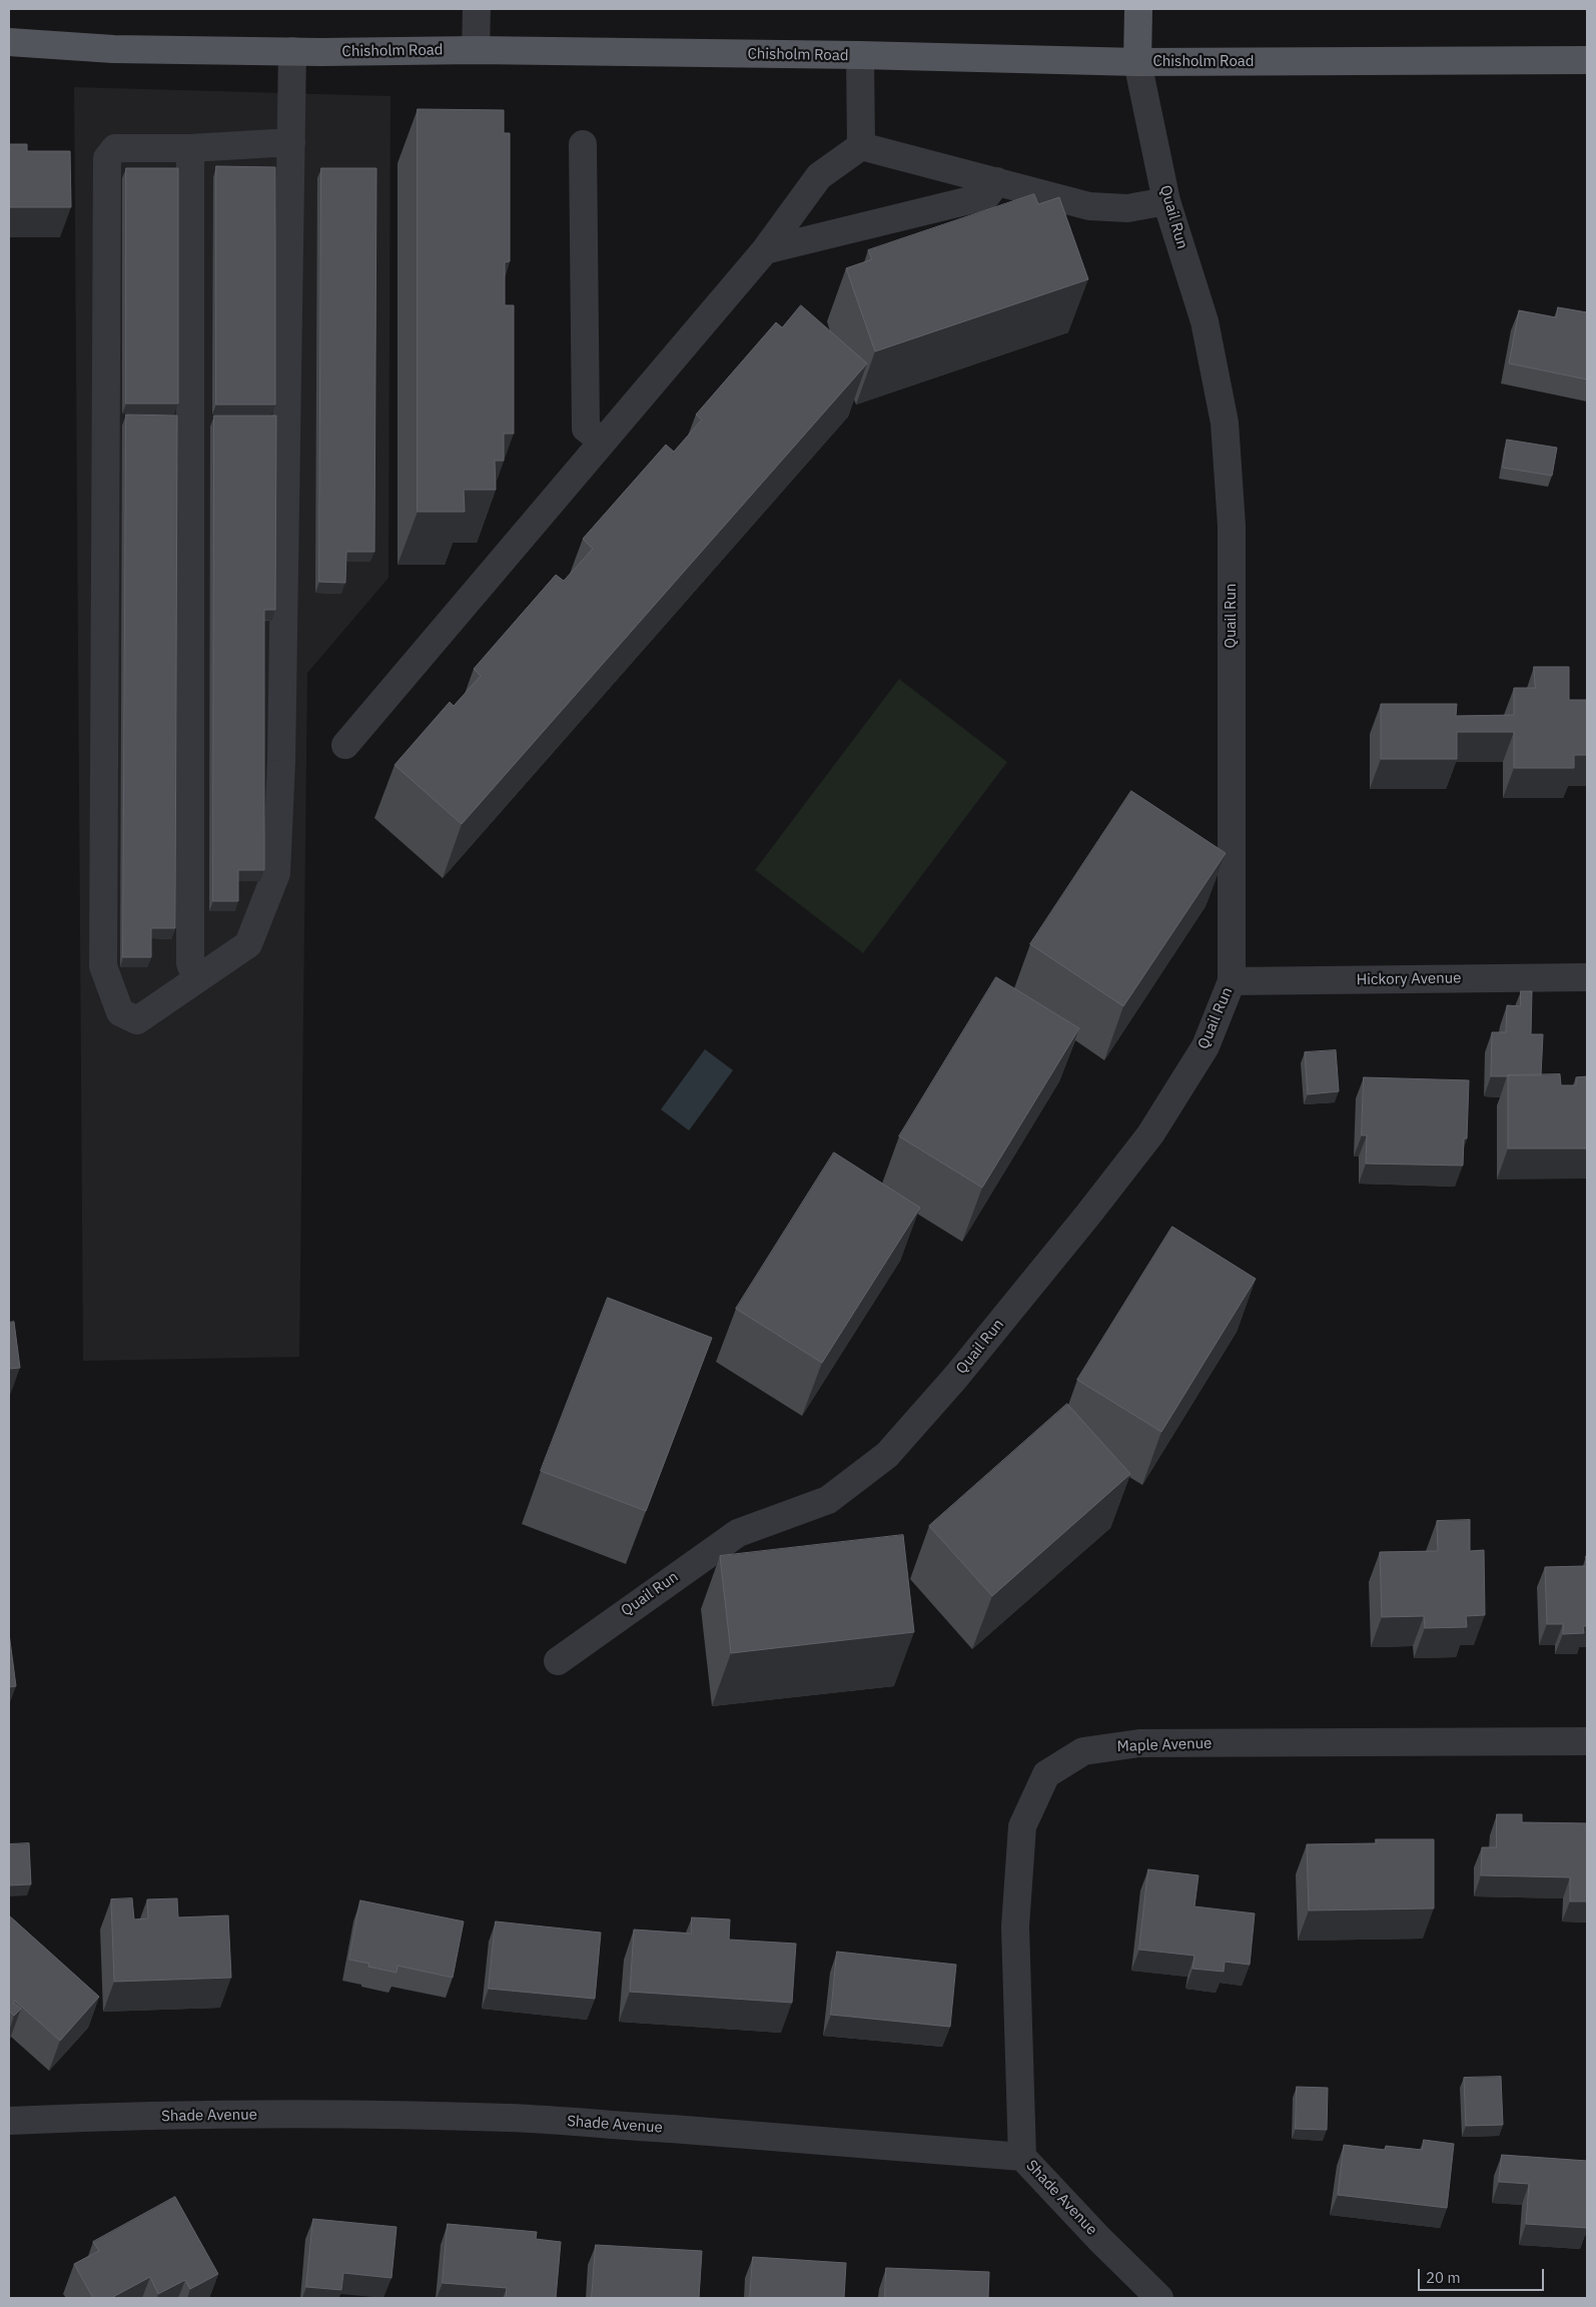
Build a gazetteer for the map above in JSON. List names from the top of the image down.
{
  "streets": {
    "main road": ["Chisholm Road"],
    "street": [
      "Quail Run",
      "Hickory Avenue",
      "Maple Avenue",
      "Shade Avenue"
    ]
  },
  "crossings": [
    ["Chisholm Road", "Quail Run"],
    ["Quail Run", "Hickory Avenue"],
    ["Maple Avenue", "Shade Avenue"]
  ],
  "scale_bar": "20 m"
}
